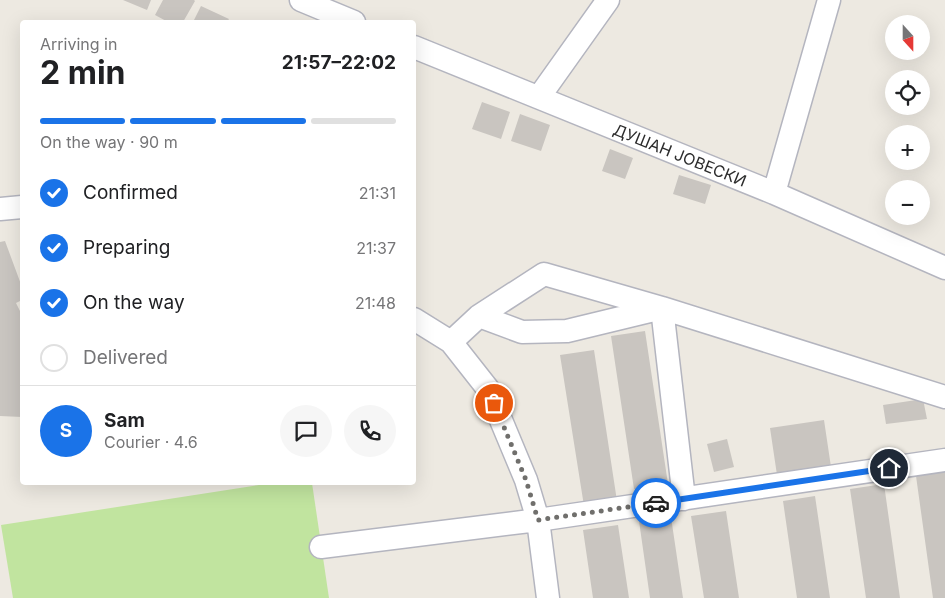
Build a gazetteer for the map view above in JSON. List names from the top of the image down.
{
  "streets": {
    "street": ["ДУШАН ЈОВЕСКИ"]
  },
  "north": "bottom",
  "page": {
    "map_buttons": ["+", "−"],
    "heading": ["2 min", "Arriving in", "21:57–22:02"],
    "panel": ["Sam", "Courier · 4.6"],
    "bar": "On the way · 90 m",
    "list": [
      ["Confirmed", "21:31"],
      ["Preparing", "21:37"],
      ["On the way", "21:48"],
      "Delivered"
    ],
    "round": "S"
  }
}
